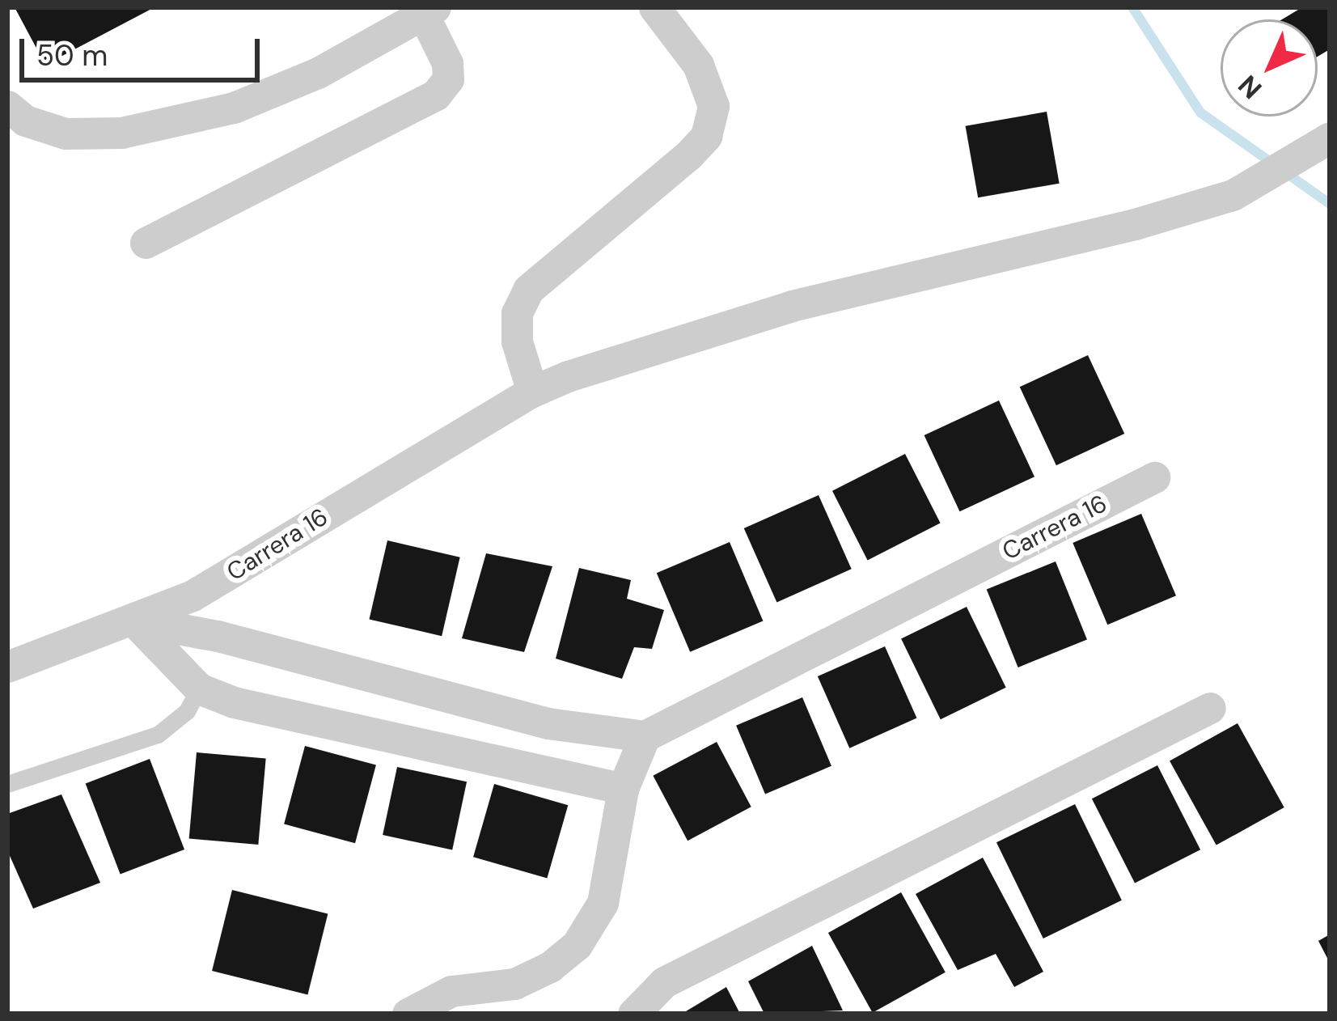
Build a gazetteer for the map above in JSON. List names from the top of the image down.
{
  "streets": {
    "street": ["Carrera 16"]
  },
  "scale_bar": "50 m",
  "north": "bottom left"
}
